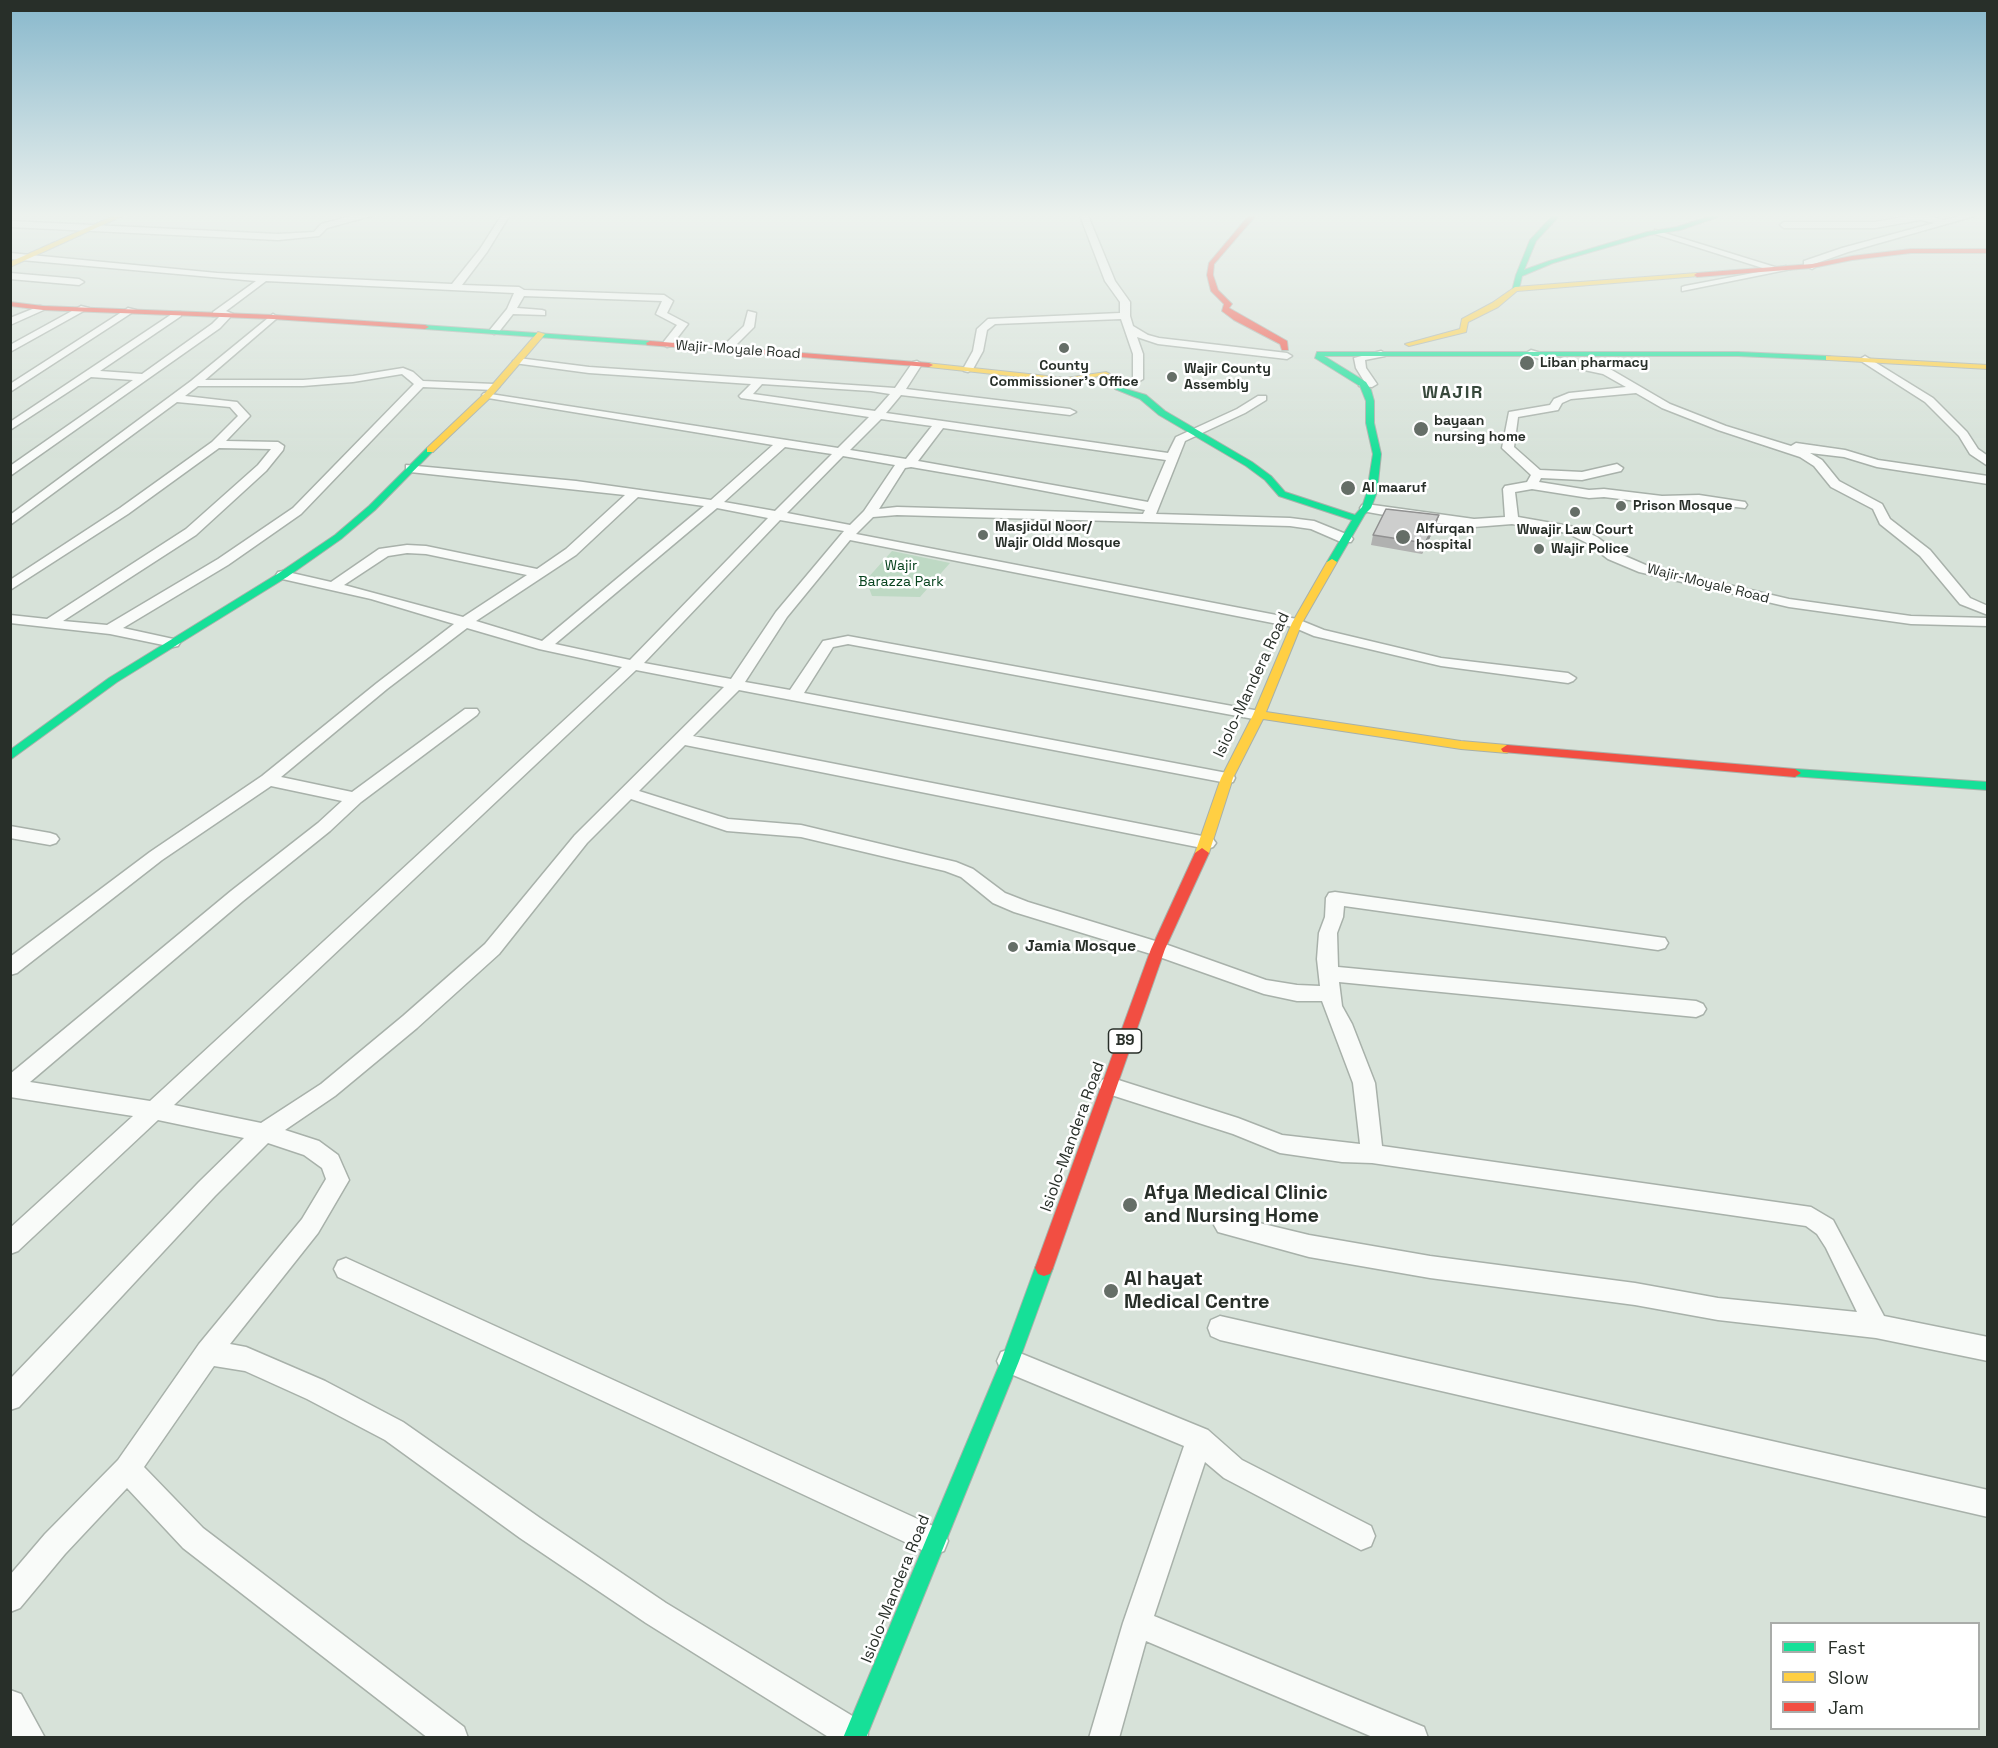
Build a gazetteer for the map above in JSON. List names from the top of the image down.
{
  "streets": {
    "main road": ["Wajir-Moyale Road", "Isiolo-Mandera Road", "B9"]
  },
  "crossings": [
    ["Wajir-Moyale Road", "Isiolo-Mandera Road"]
  ],
  "districts": ["WAJIR"],
  "parks": ["Wajir Barazza Park"],
  "places": [
    "County Commissioner's Office",
    "Liban pharmacy",
    "Wajir County Assembly",
    "bayaan nursing home",
    "Al maaruf",
    "Prison Mosque",
    "Wwajir Law Court",
    "Masjidul Noor/ Wajir Oldd Mosque",
    "Alfurqan hospital",
    "Wajir Police",
    "Jamia Mosque",
    "Afya Medical Clinic and Nursing Home",
    "Al hayat Medical Centre"
  ],
  "legend": ["Fast", "Slow", "Jam"]
}
